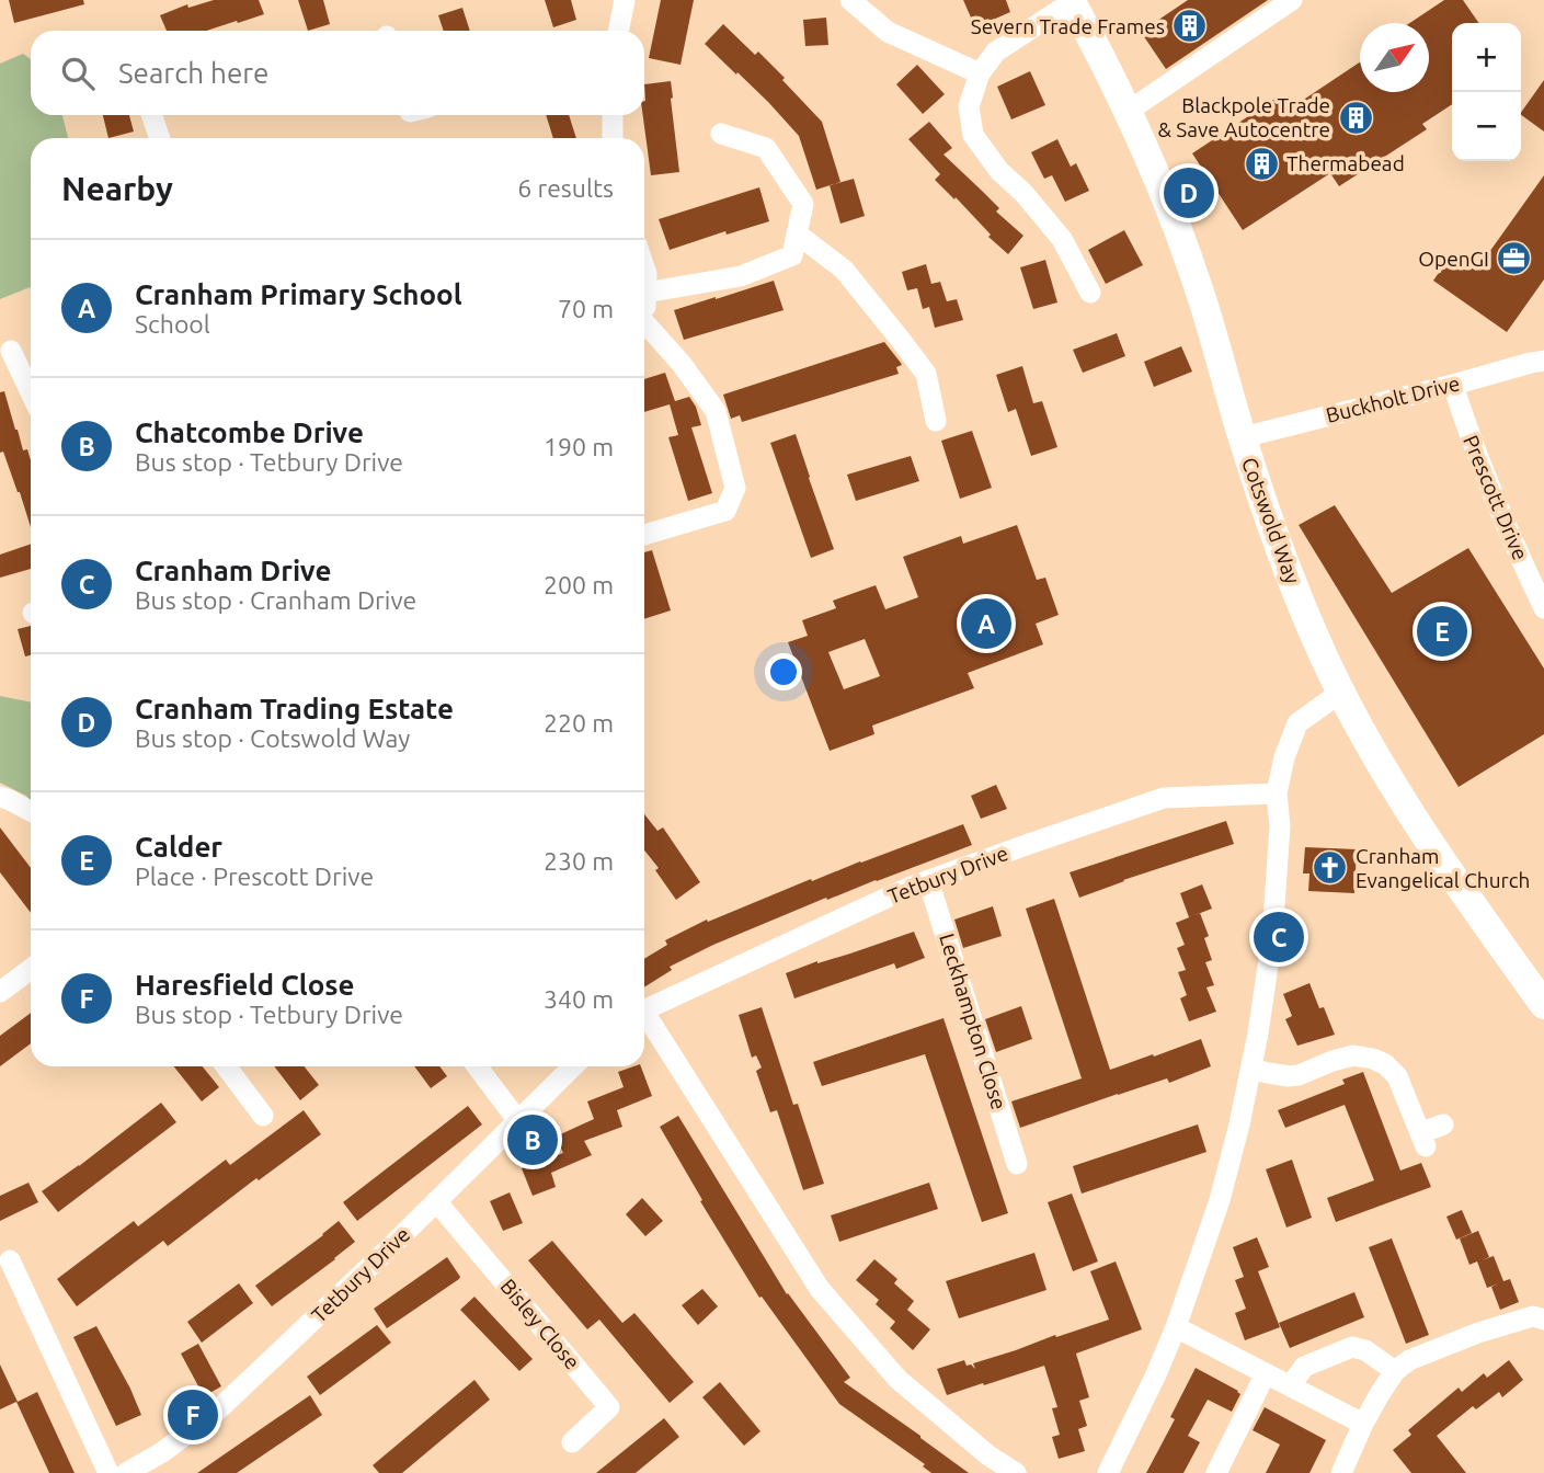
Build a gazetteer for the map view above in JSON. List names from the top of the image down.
{
  "streets": {
    "main road": ["Cotswold Way"],
    "street": [
      "Buckholt Drive",
      "Prescott Drive",
      "Tetbury Drive",
      "Leckhampton Close",
      "Bisley Close"
    ]
  },
  "crossings": [
    ["Buckholt Drive", "Prescott Drive"],
    ["Buckholt Drive", "Cotswold Way"],
    ["Tetbury Drive", "Leckhampton Close"],
    ["Tetbury Drive", "Bisley Close"]
  ],
  "places": {
    "building": ["Severn Trade Frames", "Blackpole Trade & Save Autocentre", "Thermabead"],
    "office": ["OpenGI"],
    "church": ["Cranham Evangelical Church"]
  },
  "north": "top right",
  "page": {
    "map_buttons": ["+", "−"],
    "search": "Search here",
    "heading": ["Nearby", "6 results"],
    "pins": [
      "D",
      "A",
      "E",
      "C",
      "B",
      "F"
    ],
    "list": [
      {
        "mark": "A",
        "name": "Cranham Primary School",
        "note": "School",
        "value": "70 m"
      },
      {
        "mark": "B",
        "name": "Chatcombe Drive",
        "note": "Bus stop · Tetbury Drive",
        "value": "190 m"
      },
      {
        "mark": "C",
        "name": "Cranham Drive",
        "note": "Bus stop · Cranham Drive",
        "value": "200 m"
      },
      {
        "mark": "D",
        "name": "Cranham Trading Estate",
        "note": "Bus stop · Cotswold Way",
        "value": "220 m"
      },
      {
        "mark": "E",
        "name": "Calder",
        "note": "Place · Prescott Drive",
        "value": "230 m"
      },
      {
        "mark": "F",
        "name": "Haresfield Close",
        "note": "Bus stop · Tetbury Drive",
        "value": "340 m"
      }
    ]
  }
}
